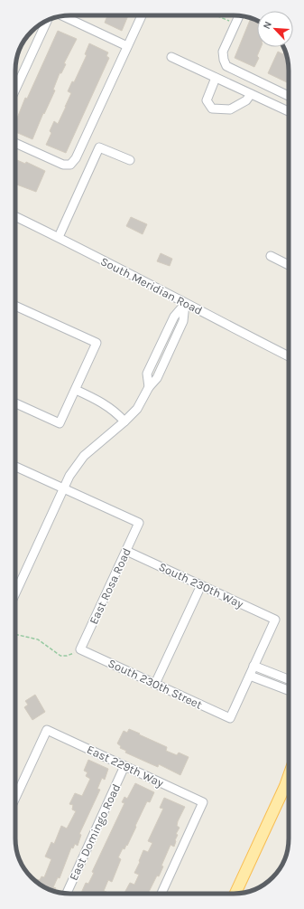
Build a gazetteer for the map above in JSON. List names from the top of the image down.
{
  "streets": {
    "street": [
      "South Meridian Road",
      "South 230th Way",
      "East Rosa Road",
      "South 230th Street",
      "East 229th Way",
      "East Domingo Road"
    ]
  },
  "crossings": [
    ["South 230th Way", "East Rosa Road"],
    ["East Rosa Road", "South 230th Street"],
    ["East 229th Way", "East Domingo Road"]
  ],
  "north": "top left"
}
